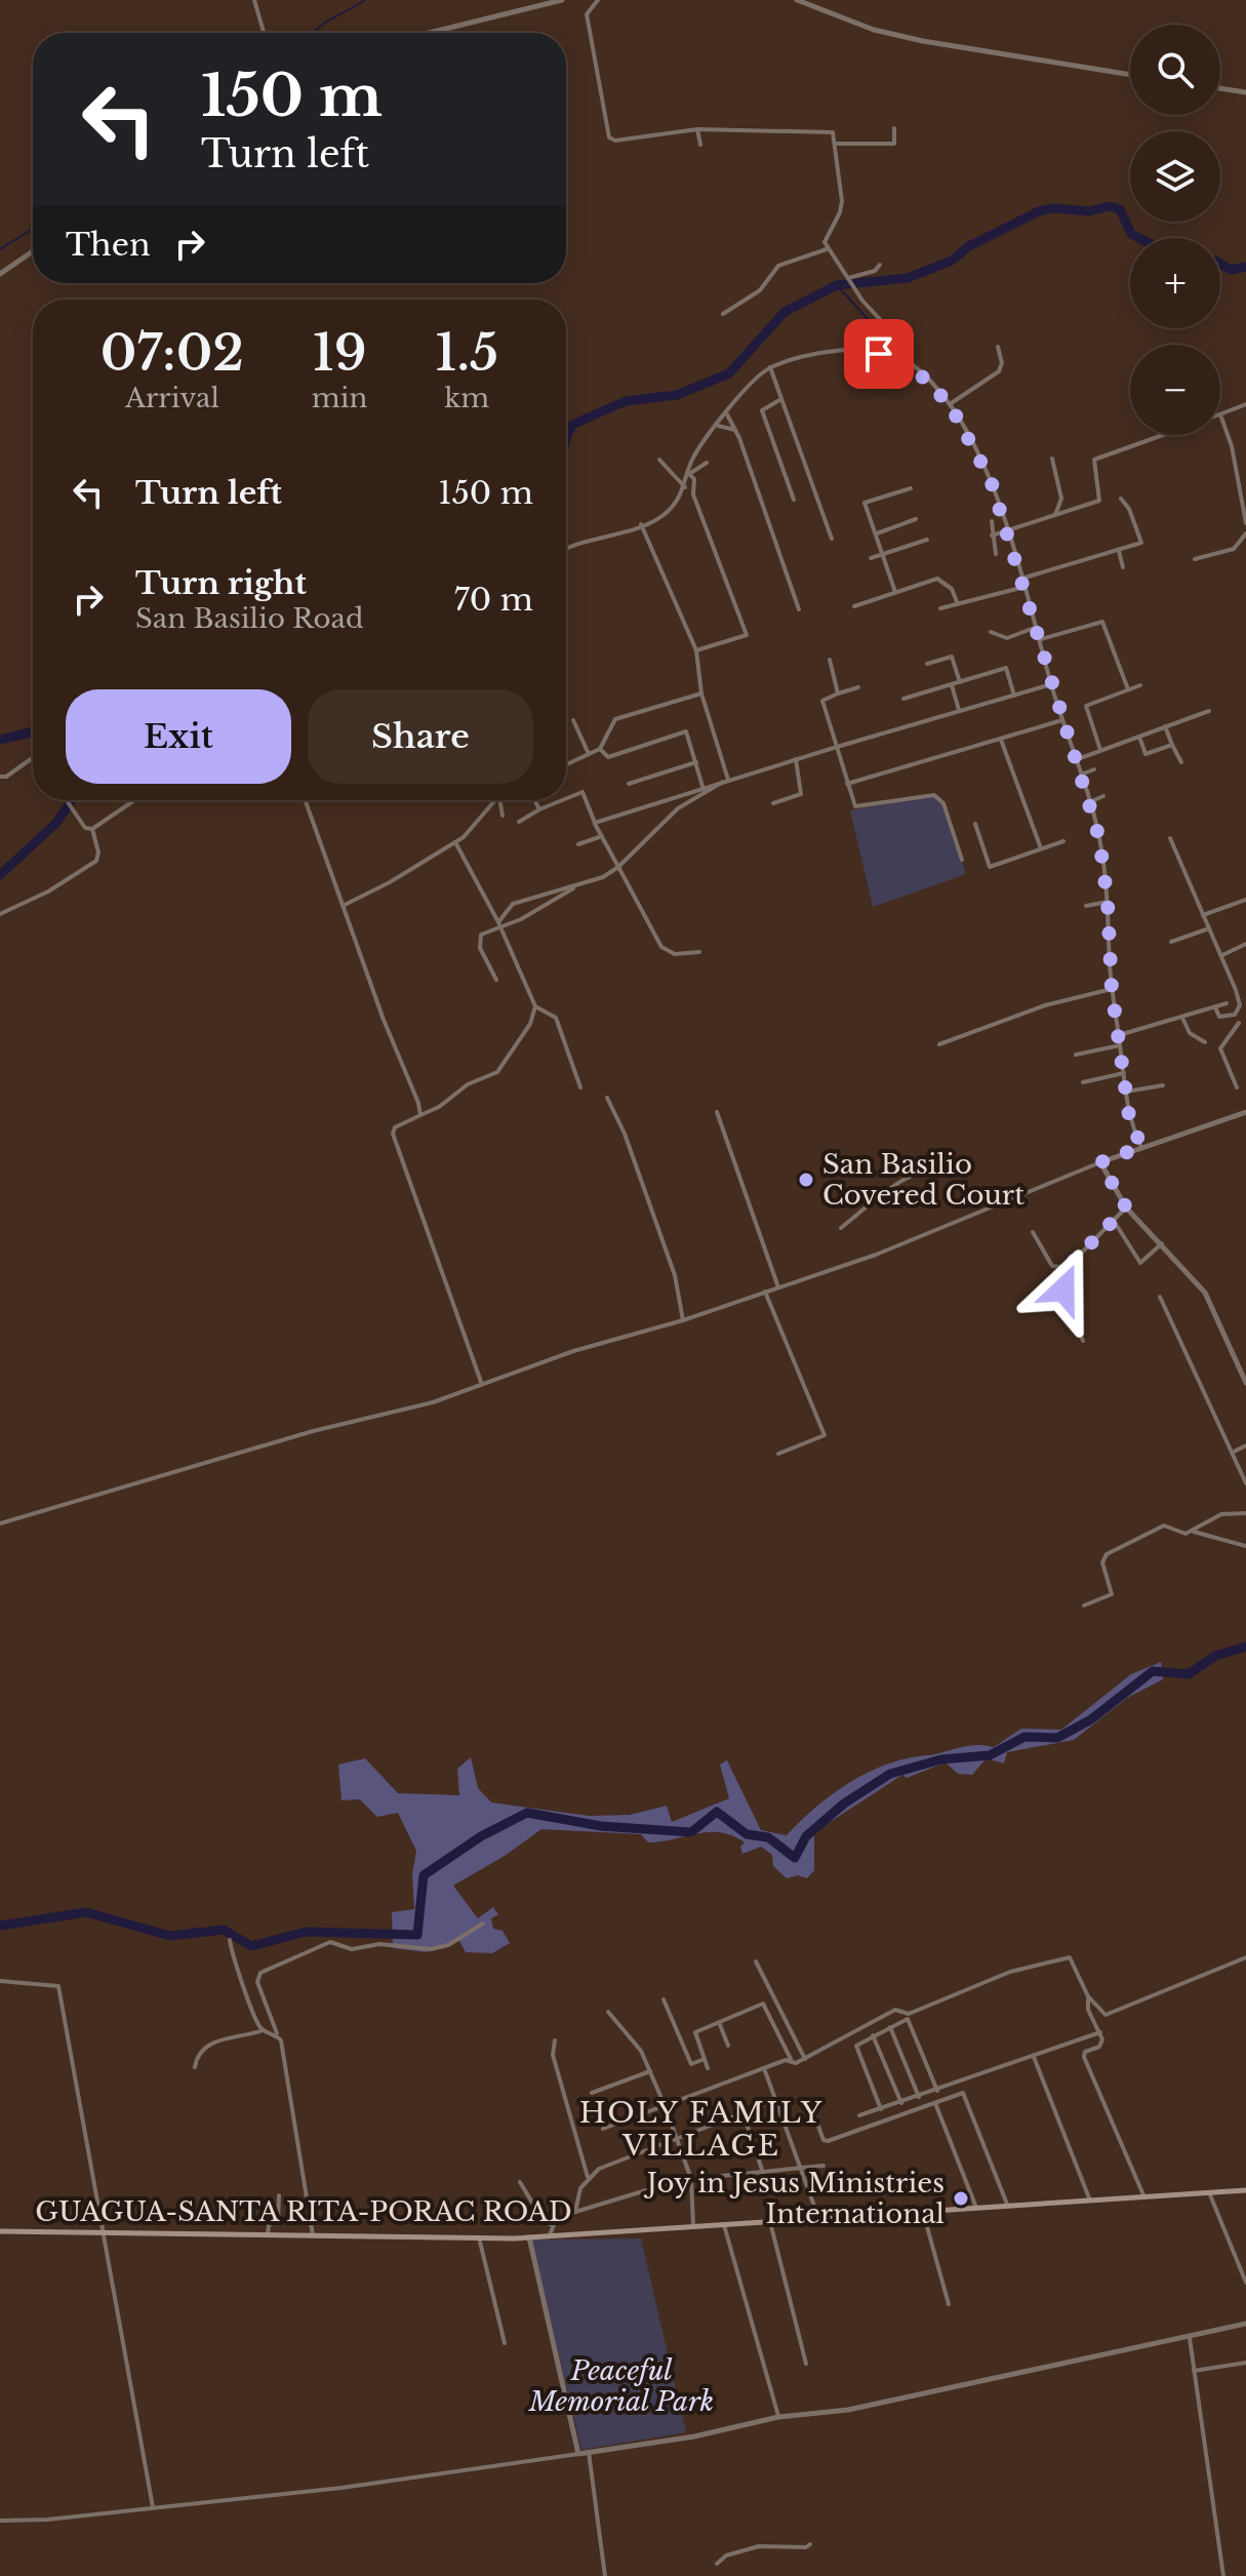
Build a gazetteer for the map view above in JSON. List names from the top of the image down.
{
  "streets": {
    "main road": ["GUAGUA-SANTA RITA-PORAC ROAD"]
  },
  "districts": ["HOLY FAMILY VILLAGE"],
  "parks": ["Peaceful Memorial Park"],
  "places": ["San Basilio Covered Court", "Joy in Jesus Ministries International"],
  "page": {
    "map_buttons": ["+", "−"],
    "turn": ["150 m", "Turn left"],
    "then": "Then",
    "eta": [
      "07:02",
      "Arrival",
      "19",
      "min",
      "1.5",
      "km"
    ],
    "list": [
      {
        "name": "Turn left",
        "value": "150 m"
      },
      {
        "name": "Turn right",
        "note": "San Basilio Road",
        "value": "70 m"
      }
    ],
    "buttons": ["Exit", "Share"]
  }
}
